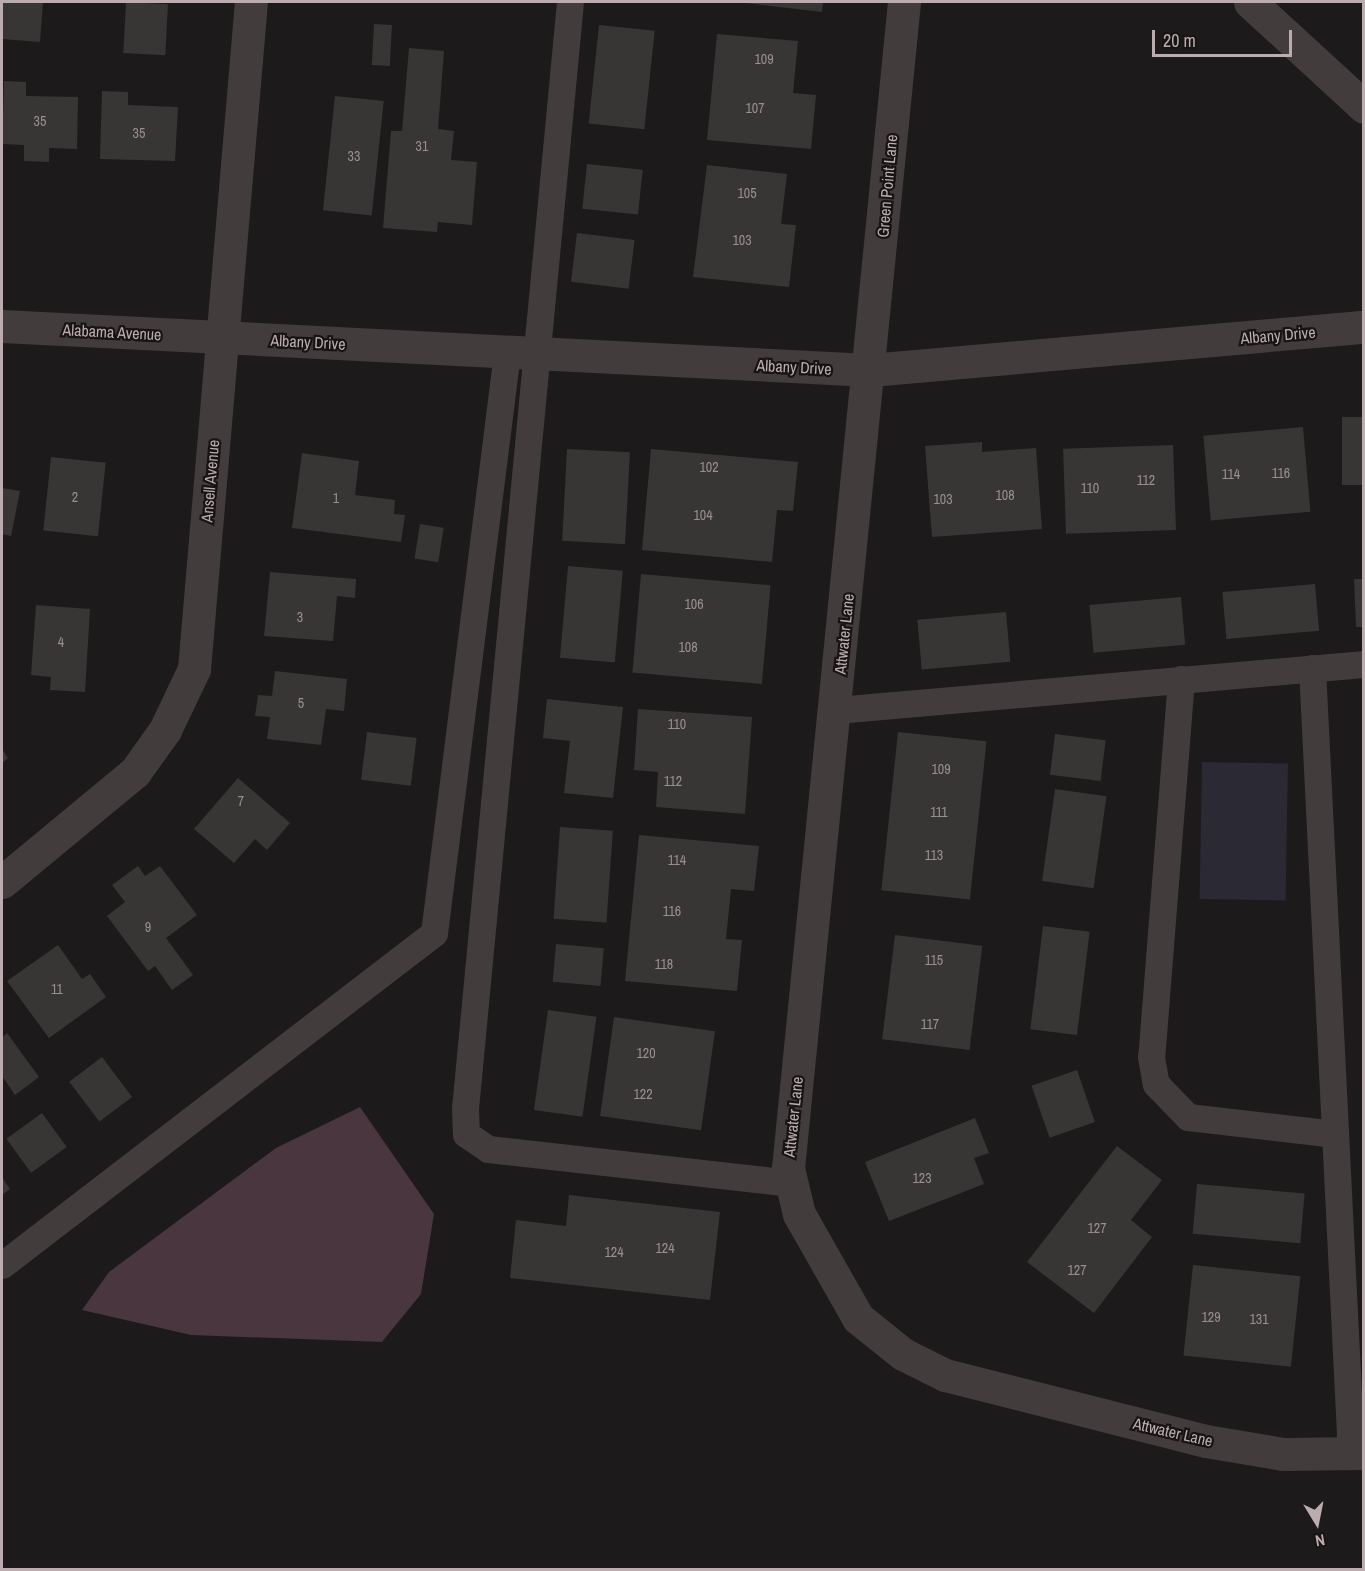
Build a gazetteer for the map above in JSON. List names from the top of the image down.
{
  "streets": {
    "street": [
      "Green Point Lane",
      "Alabama Avenue",
      "Albany Drive",
      "Ansell Avenue",
      "Attwater Lane"
    ]
  },
  "crossings": [
    ["Green Point Lane", "Albany Drive"],
    ["Green Point Lane", "Attwater Lane"],
    ["Alabama Avenue", "Albany Drive"],
    ["Alabama Avenue", "Ansell Avenue"],
    ["Albany Drive", "Ansell Avenue"],
    ["Albany Drive", "Attwater Lane"]
  ],
  "house_numbers": [
    "109",
    "107",
    "35",
    "35",
    "31",
    "33",
    "105",
    "103",
    "102",
    "116",
    "114",
    "112",
    "110",
    "108",
    "2",
    "1",
    "103",
    "104",
    "106",
    "3",
    "4",
    "108",
    "5",
    "110",
    "109",
    "112",
    "7",
    "111",
    "113",
    "114",
    "116",
    "9",
    "115",
    "118",
    "11",
    "117",
    "120",
    "122",
    "123",
    "127",
    "124",
    "124",
    "127",
    "129",
    "131"
  ],
  "scale_bar": "20 m",
  "north": "bottom"
}
